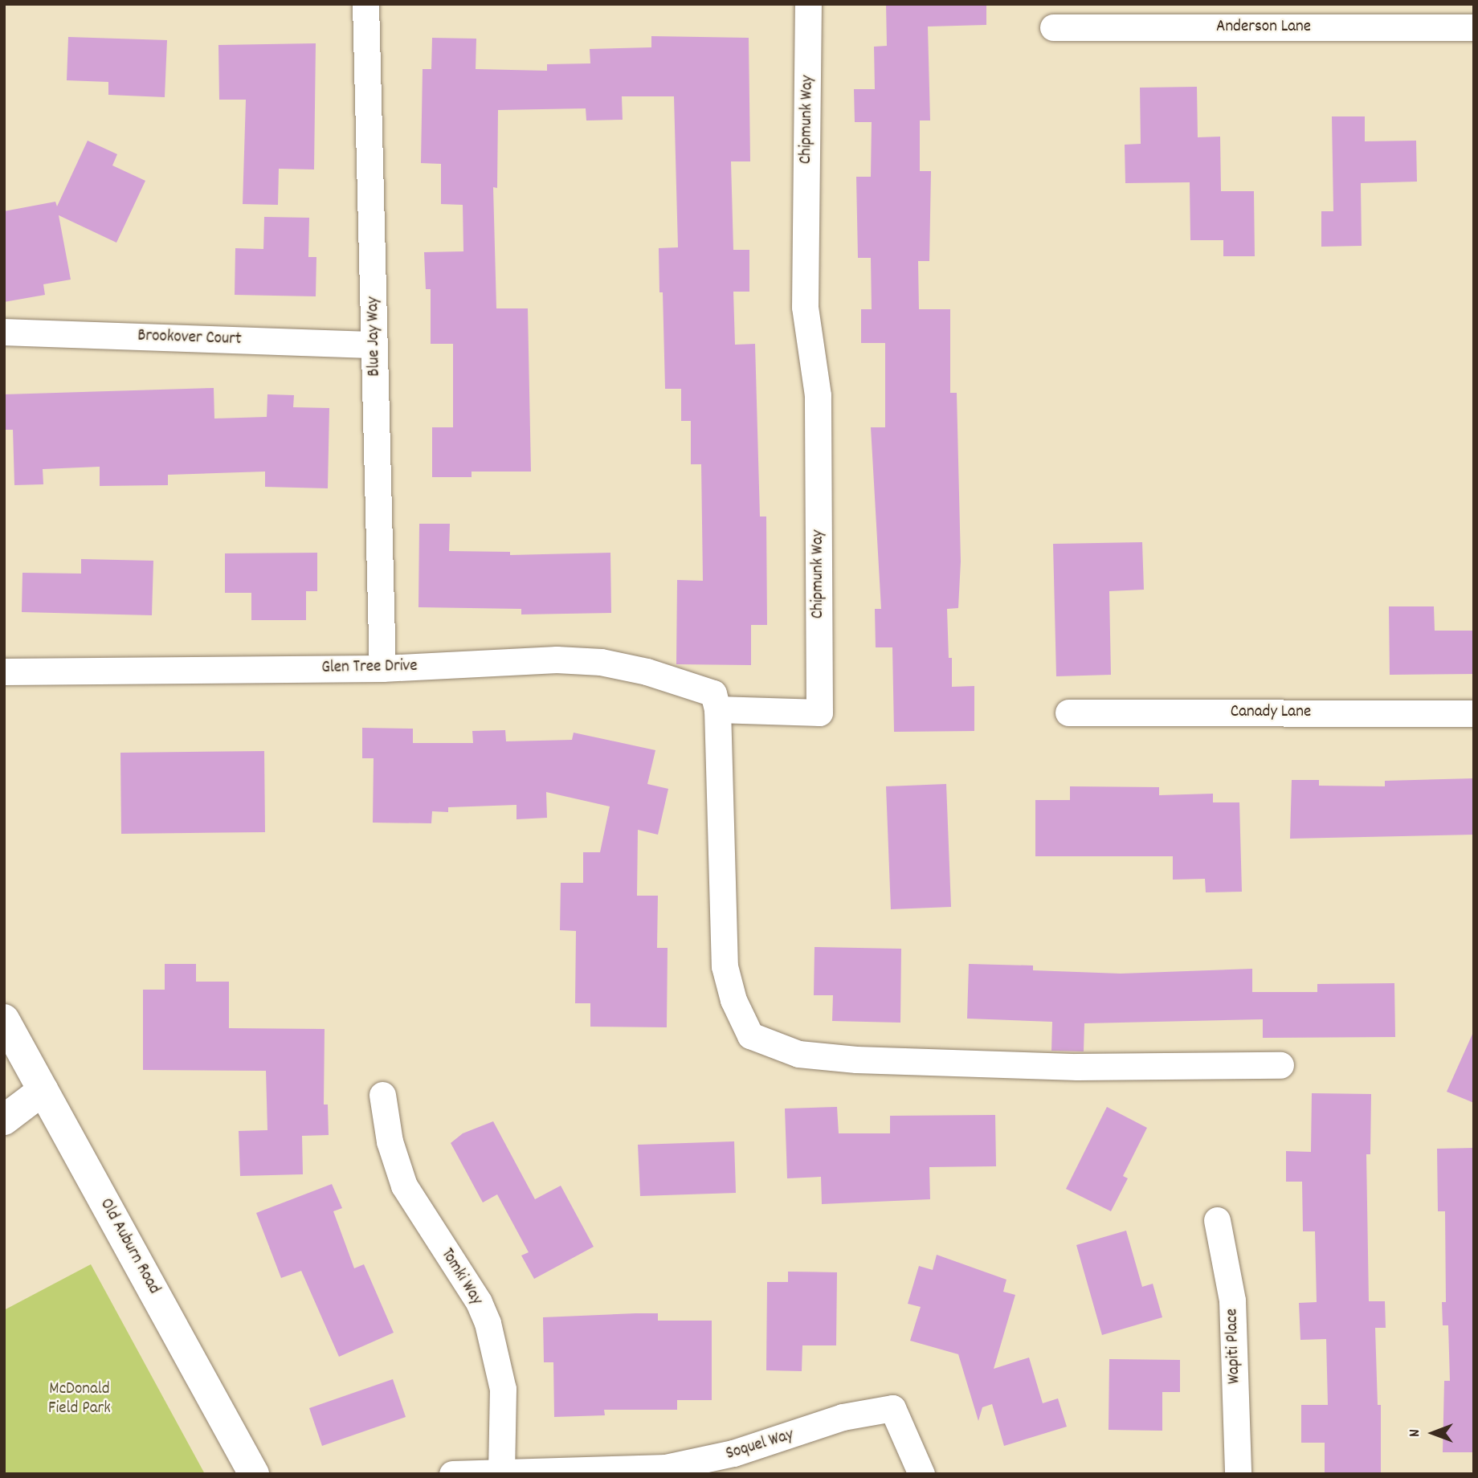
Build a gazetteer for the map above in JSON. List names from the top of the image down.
{
  "streets": {
    "main road": ["Old Auburn Road"],
    "street": [
      "Anderson Lane",
      "Chipmunk Way",
      "Blue Jay Way",
      "Brookover Court",
      "Glen Tree Drive",
      "Canady Lane",
      "Tomki Way",
      "Wapiti Place",
      "Soquel Way"
    ]
  },
  "crossings": [
    ["Chipmunk Way", "Glen Tree Drive"],
    ["Blue Jay Way", "Brookover Court"],
    ["Blue Jay Way", "Glen Tree Drive"],
    ["Tomki Way", "Soquel Way"]
  ],
  "parks": ["McDonald Field Park"],
  "north": "left"
}
